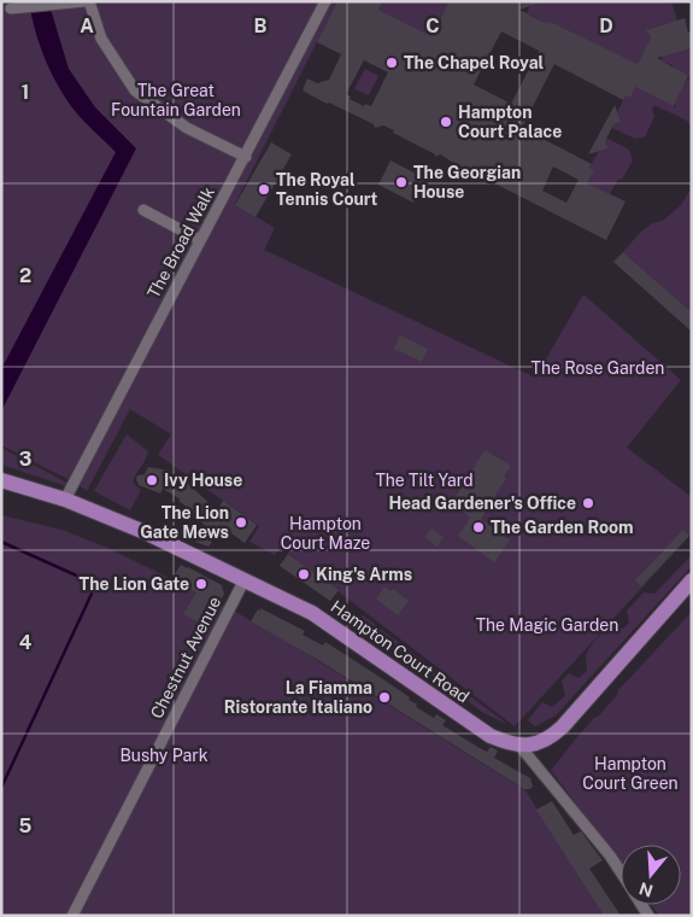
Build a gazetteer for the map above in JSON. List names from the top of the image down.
{
  "streets": {
    "main road": ["Hampton Court Road"],
    "street": ["The Broad Walk", "Chestnut Avenue"]
  },
  "crossings": [
    ["The Broad Walk", "Hampton Court Road"],
    ["Hampton Court Road", "Chestnut Avenue"]
  ],
  "parks": [
    "The Great Fountain Garden",
    "The Rose Garden",
    "The Tilt Yard",
    "Hampton Court Maze",
    "The Magic Garden",
    "Bushy Park",
    "Hampton Court Green"
  ],
  "places": [
    "The Chapel Royal",
    "Hampton Court Palace",
    "The Georgian House",
    "The Royal Tennis Court",
    "Ivy House",
    "Head Gardener's Office",
    "The Lion Gate Mews",
    "The Garden Room",
    "King's Arms",
    "The Lion Gate",
    "La Fiamma Ristorante Italiano"
  ],
  "north": "bottom",
  "grid": {
    "columns": [
      "A",
      "B",
      "C",
      "D"
    ],
    "rows": [
      "1",
      "2",
      "3",
      "4",
      "5"
    ]
  }
}
